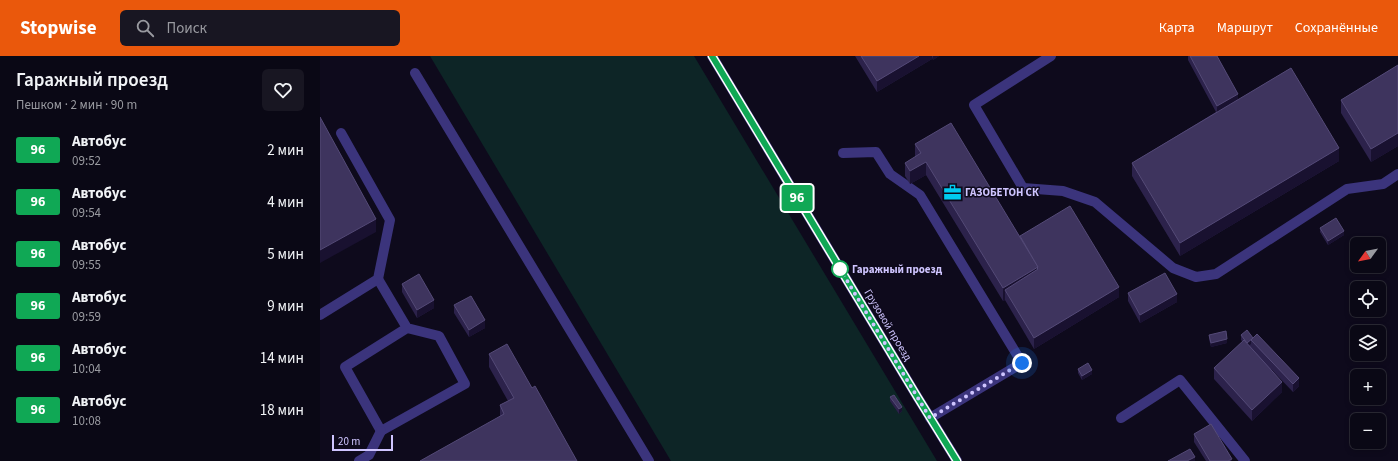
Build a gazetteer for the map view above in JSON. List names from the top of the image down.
{
  "streets": {
    "street": ["Грузовой проезд"]
  },
  "places": {
    "office": ["ГАЗОБЕТОН СК"],
    "other": ["Гаражный проезд"]
  },
  "lines": ["bus line 96"],
  "scale_bar": "20 m",
  "north": "bottom left",
  "page": {
    "header": "Stopwise",
    "search": "Поиск",
    "nav": ["Карта", "Маршрут", "Сохранённые"],
    "heading": ["Гаражный проезд", "Пешком · 2 мин · 90 m"],
    "on_map": "96",
    "list": [
      {
        "mark": "96",
        "name": "Автобус",
        "note": "09:52",
        "value": "2 мин"
      },
      {
        "mark": "96",
        "name": "Автобус",
        "note": "09:54",
        "value": "4 мин"
      },
      {
        "mark": "96",
        "name": "Автобус",
        "note": "09:55",
        "value": "5 мин"
      },
      {
        "mark": "96",
        "name": "Автобус",
        "note": "09:59",
        "value": "9 мин"
      },
      {
        "mark": "96",
        "name": "Автобус",
        "note": "10:04",
        "value": "14 мин"
      },
      {
        "mark": "96",
        "name": "Автобус",
        "note": "10:08",
        "value": "18 мин"
      }
    ],
    "map_buttons": ["+", "−"],
    "scale": "20 m"
  }
}
